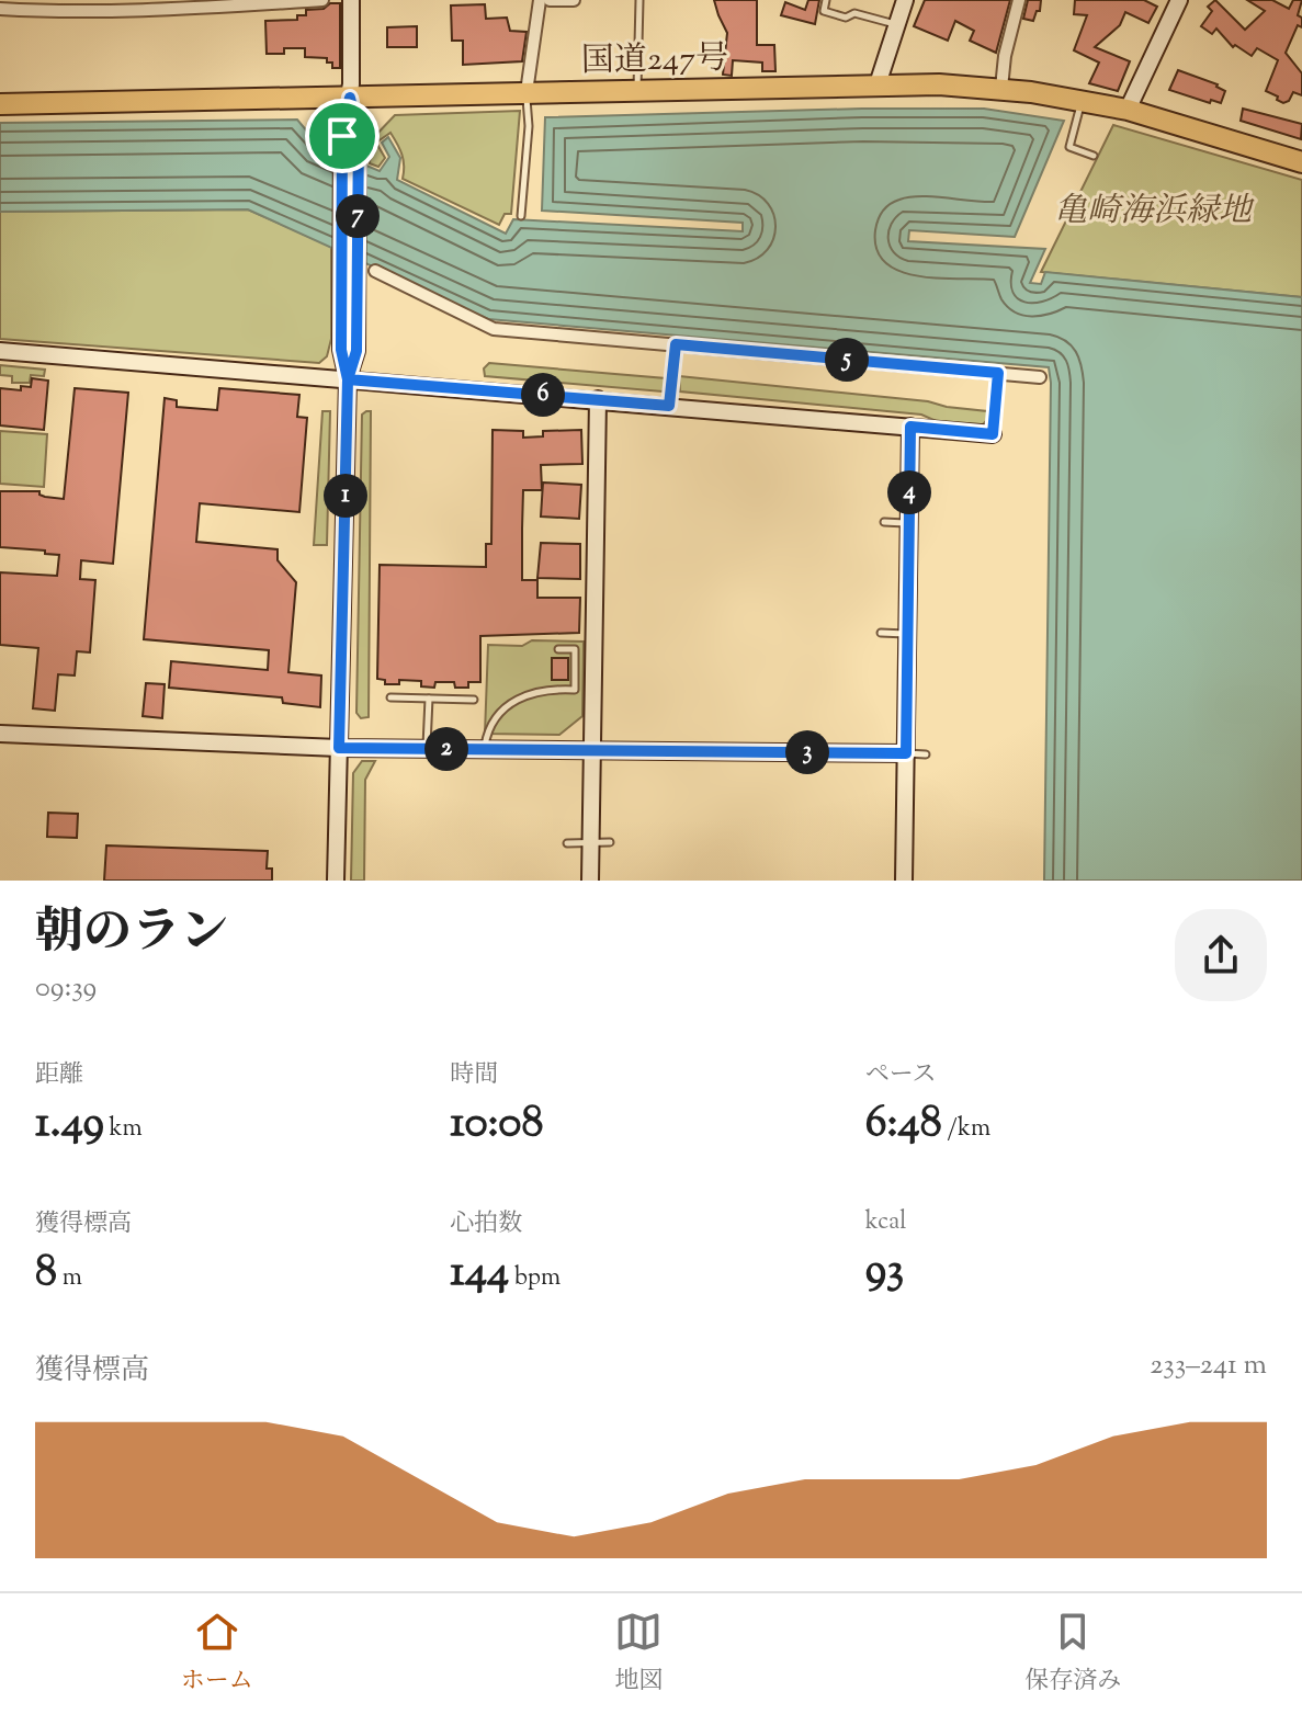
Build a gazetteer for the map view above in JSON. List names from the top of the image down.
{
  "streets": {
    "highway": ["国道247号"]
  },
  "parks": ["亀崎海浜緑地"],
  "page": {
    "pins": [
      "7",
      "5",
      "6",
      "4",
      "1",
      "2",
      "3"
    ],
    "heading": ["朝のラン", "09:39"],
    "stats": [
      ["距離", "1.49 km"],
      ["時間", "10:08"],
      ["ペース", "6:48 /km"],
      ["獲得標高", "8 m"],
      ["心拍数", "144 bpm"],
      ["kcal", "93"]
    ],
    "chart": ["獲得標高", "233–241 m"],
    "tabs": ["ホーム", "地図", "保存済み"]
  }
}
